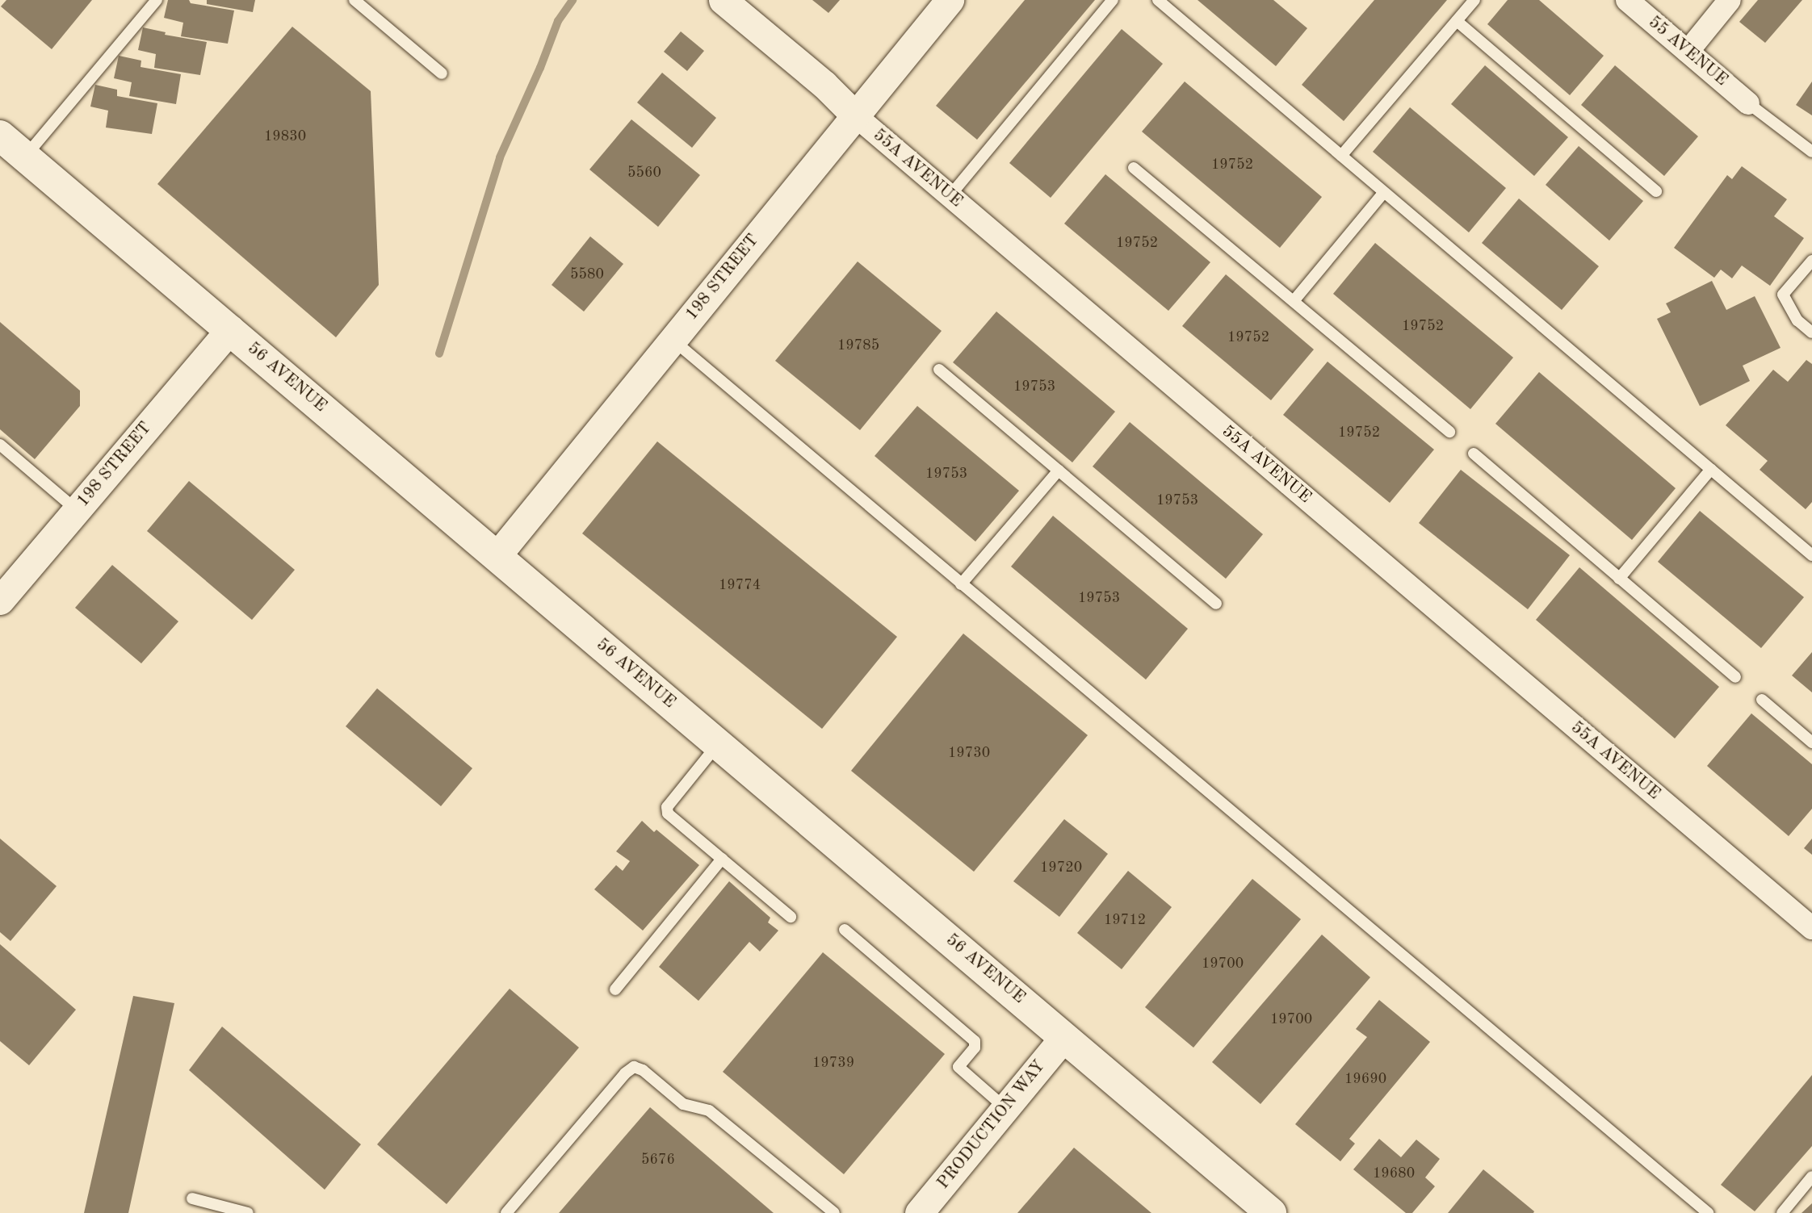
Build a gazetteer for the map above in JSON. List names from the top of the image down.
{
  "streets": {
    "main road": ["56 AVENUE"],
    "street": [
      "55 AVENUE",
      "55A AVENUE",
      "198 STREET",
      "PRODUCTION WAY"
    ]
  },
  "crossings": [
    ["55A AVENUE", "198 STREET"],
    ["198 STREET", "56 AVENUE"],
    ["56 AVENUE", "PRODUCTION WAY"]
  ],
  "house_numbers": [
    "19830",
    "19752",
    "5560",
    "19752",
    "5580",
    "19752",
    "19752",
    "19785",
    "19753",
    "19752",
    "19753",
    "19753",
    "19774",
    "19753",
    "19730",
    "19720",
    "19712",
    "19700",
    "19700",
    "19739",
    "19690",
    "5676",
    "19680"
  ]
}
